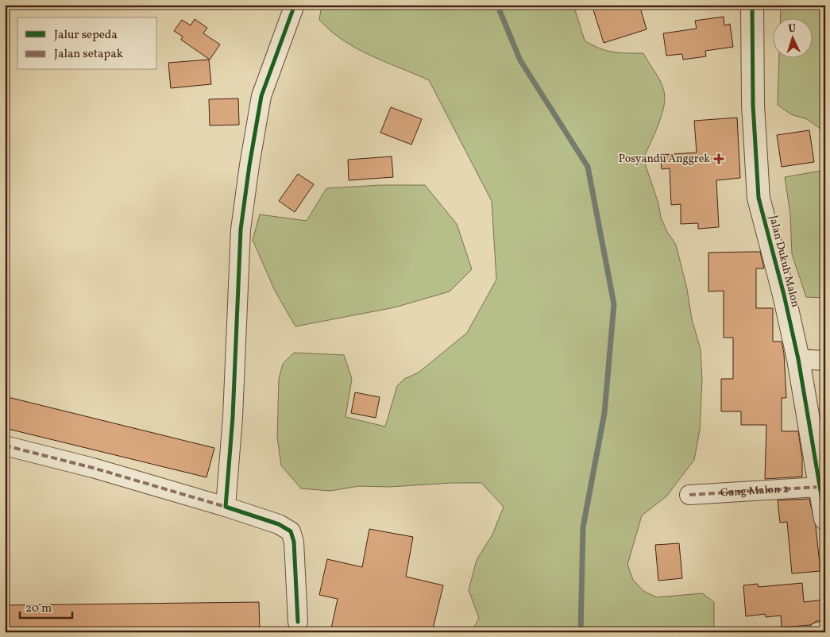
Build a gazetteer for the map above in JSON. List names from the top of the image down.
{
  "streets": {
    "street": ["Jalan Dukuh Malon", "Gang Malon 2"]
  },
  "crossings": [
    ["Jalan Dukuh Malon", "Gang Malon 2"]
  ],
  "places": {
    "health": ["Posyandu Anggrek"]
  },
  "legend": ["Jalur sepeda", "Jalan setapak"],
  "scale_bar": "20 m",
  "north": "top"
}
